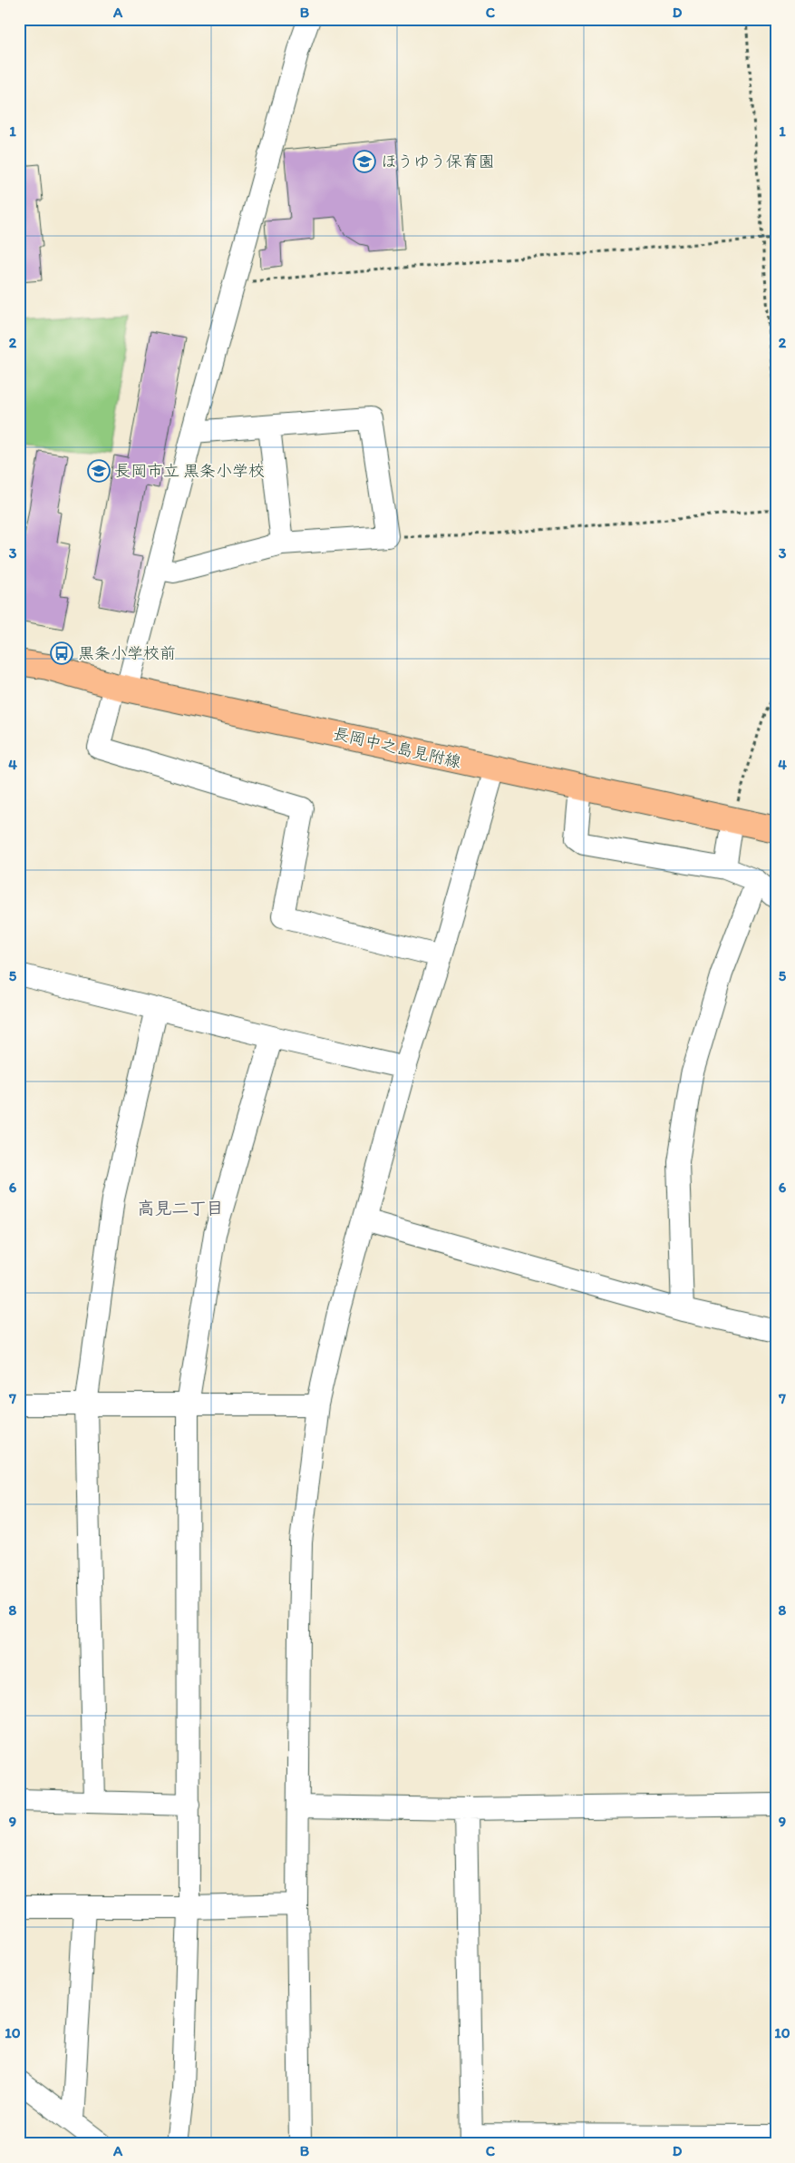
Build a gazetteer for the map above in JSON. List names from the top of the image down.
{
  "streets": {
    "main road": ["長岡中之島見附線"]
  },
  "districts": ["高見二丁目"],
  "places": {
    "school or university": ["ほうゆう保育園", "長岡市立 黒条小学校"],
    "bus stop": ["黒条小学校前"]
  },
  "grid": {
    "columns": [
      "A",
      "B",
      "C",
      "D"
    ],
    "rows": [
      "1",
      "2",
      "3",
      "4",
      "5",
      "6",
      "7",
      "8",
      "9",
      "10"
    ]
  }
}
